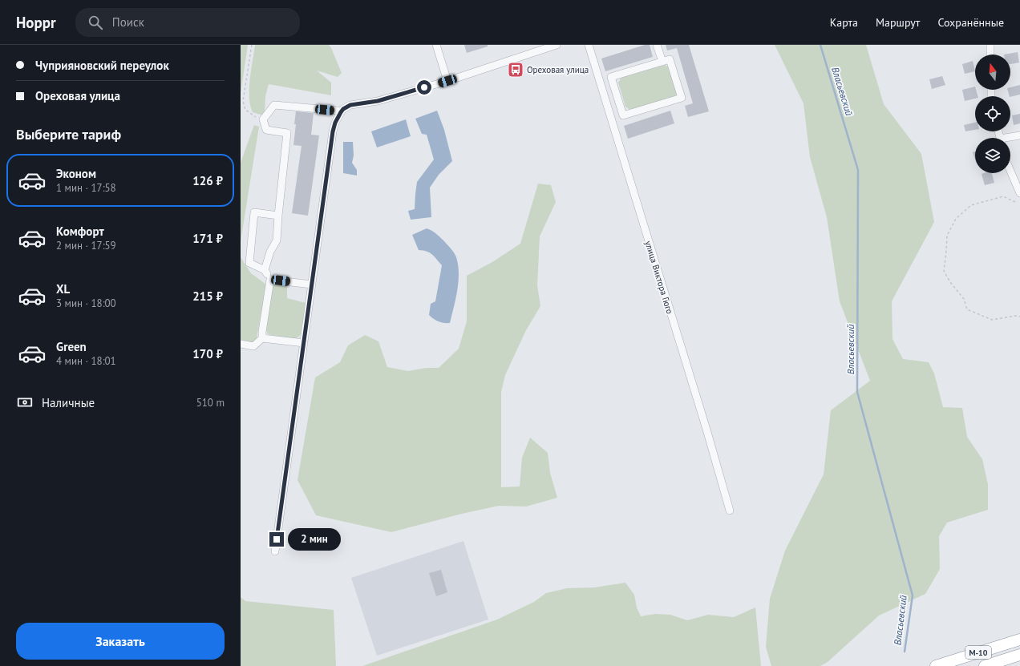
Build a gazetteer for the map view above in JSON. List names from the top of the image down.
{
  "streets": {
    "highway": ["М-10"],
    "street": ["улица Виктора Гюго"]
  },
  "water": ["Власьевский"],
  "places": {
    "bus stop": ["Ореховая улица"]
  },
  "north": "top",
  "page": {
    "header": "Hoppr",
    "search": "Поиск",
    "nav": ["Карта", "Маршрут", "Сохранённые"],
    "banner": ["Чуприяновский переулок", "Ореховая улица"],
    "heading": "Выберите тариф",
    "list": [
      {
        "name": "Эконом",
        "note": "1 мин · 17:58",
        "value": "126 ₽"
      },
      {
        "name": "Комфорт",
        "note": "2 мин · 17:59",
        "value": "171 ₽"
      },
      {
        "name": "XL",
        "note": "3 мин · 18:00",
        "value": "215 ₽"
      },
      {
        "name": "Green",
        "note": "4 мин · 18:01",
        "value": "170 ₽"
      }
    ],
    "pay": ["Наличные", "510 m"],
    "bubble": "2 мин",
    "buttons": "Заказать"
  }
}
